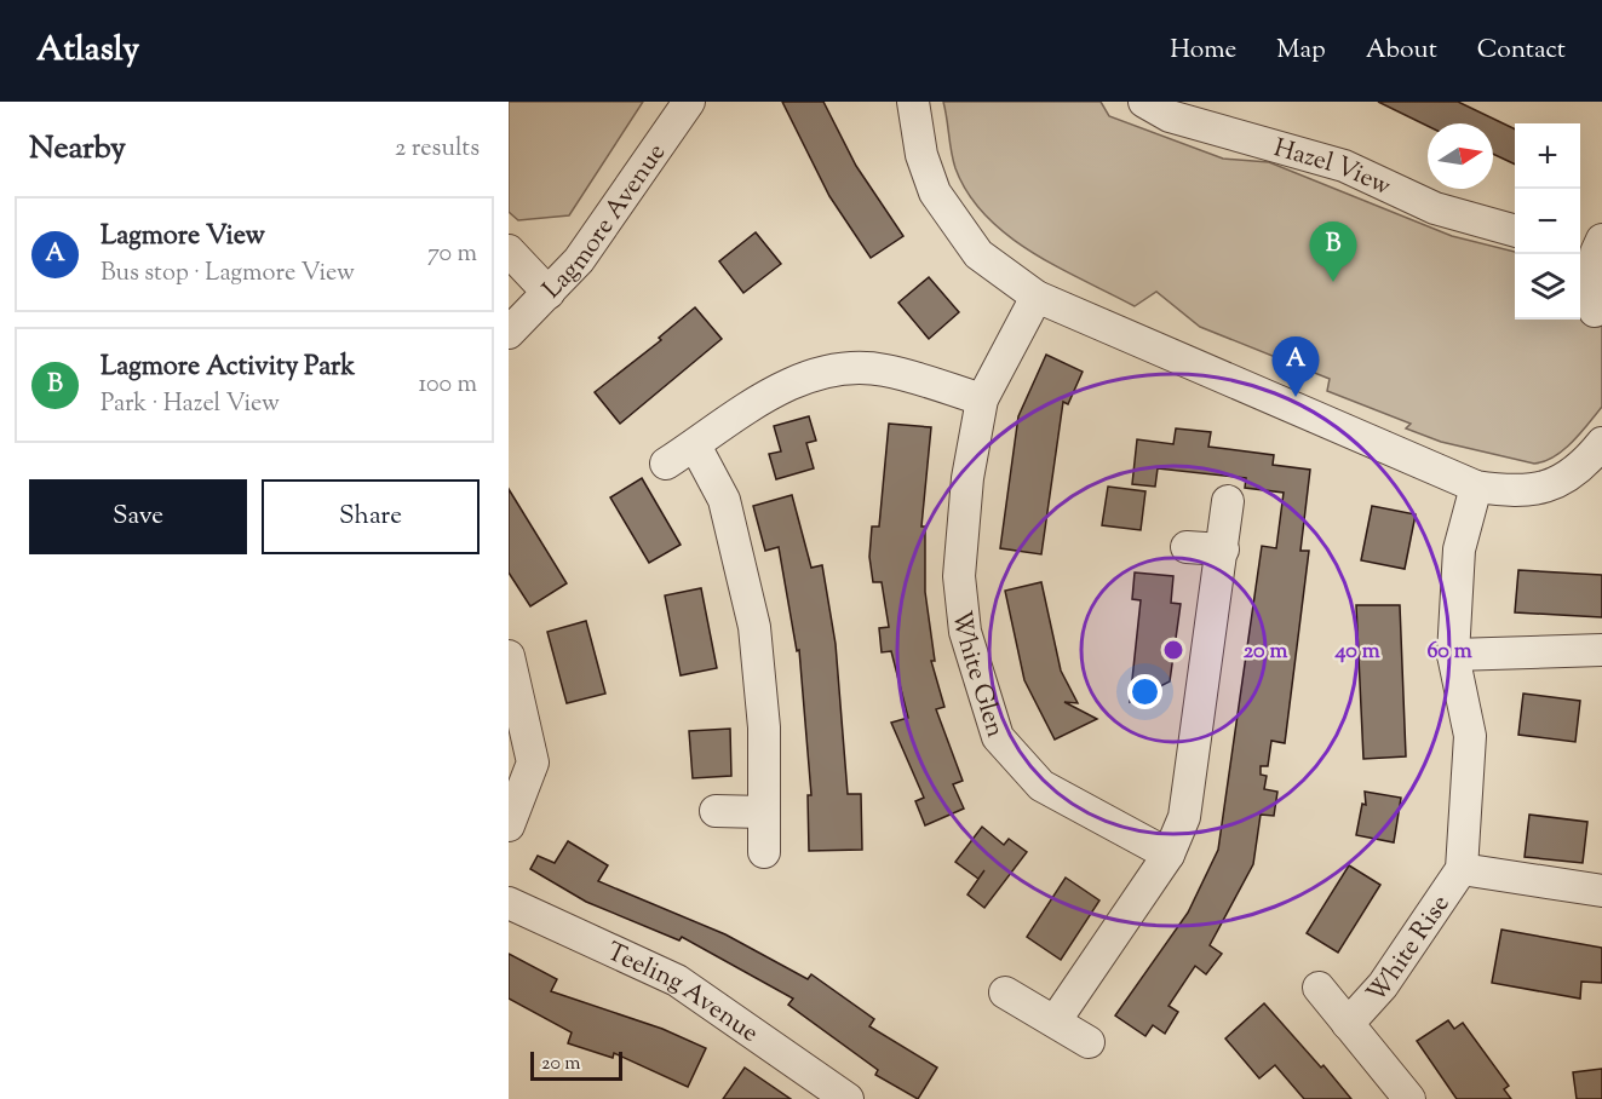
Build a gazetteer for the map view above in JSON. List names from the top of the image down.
{
  "streets": {
    "street": [
      "Hazel View",
      "Lagmore Avenue",
      "White Glen",
      "White Rise",
      "Teeling Avenue"
    ]
  },
  "scale_bar": "20 m",
  "north": "right",
  "page": {
    "header": "Atlasly",
    "nav": [
      "Home",
      "Map",
      "About",
      "Contact"
    ],
    "heading": ["Nearby", "2 results"],
    "map_buttons": ["+", "−"],
    "list": [
      {
        "mark": "A",
        "name": "Lagmore View",
        "note": "Bus stop · Lagmore View",
        "value": "70 m"
      },
      {
        "mark": "B",
        "name": "Lagmore Activity Park",
        "note": "Park · Hazel View",
        "value": "100 m"
      }
    ],
    "pins": ["B", "A"],
    "buttons": ["Save", "Share"],
    "scale": "20 m"
  },
  "rings": ["20 m", "40 m", "60 m"]
}
